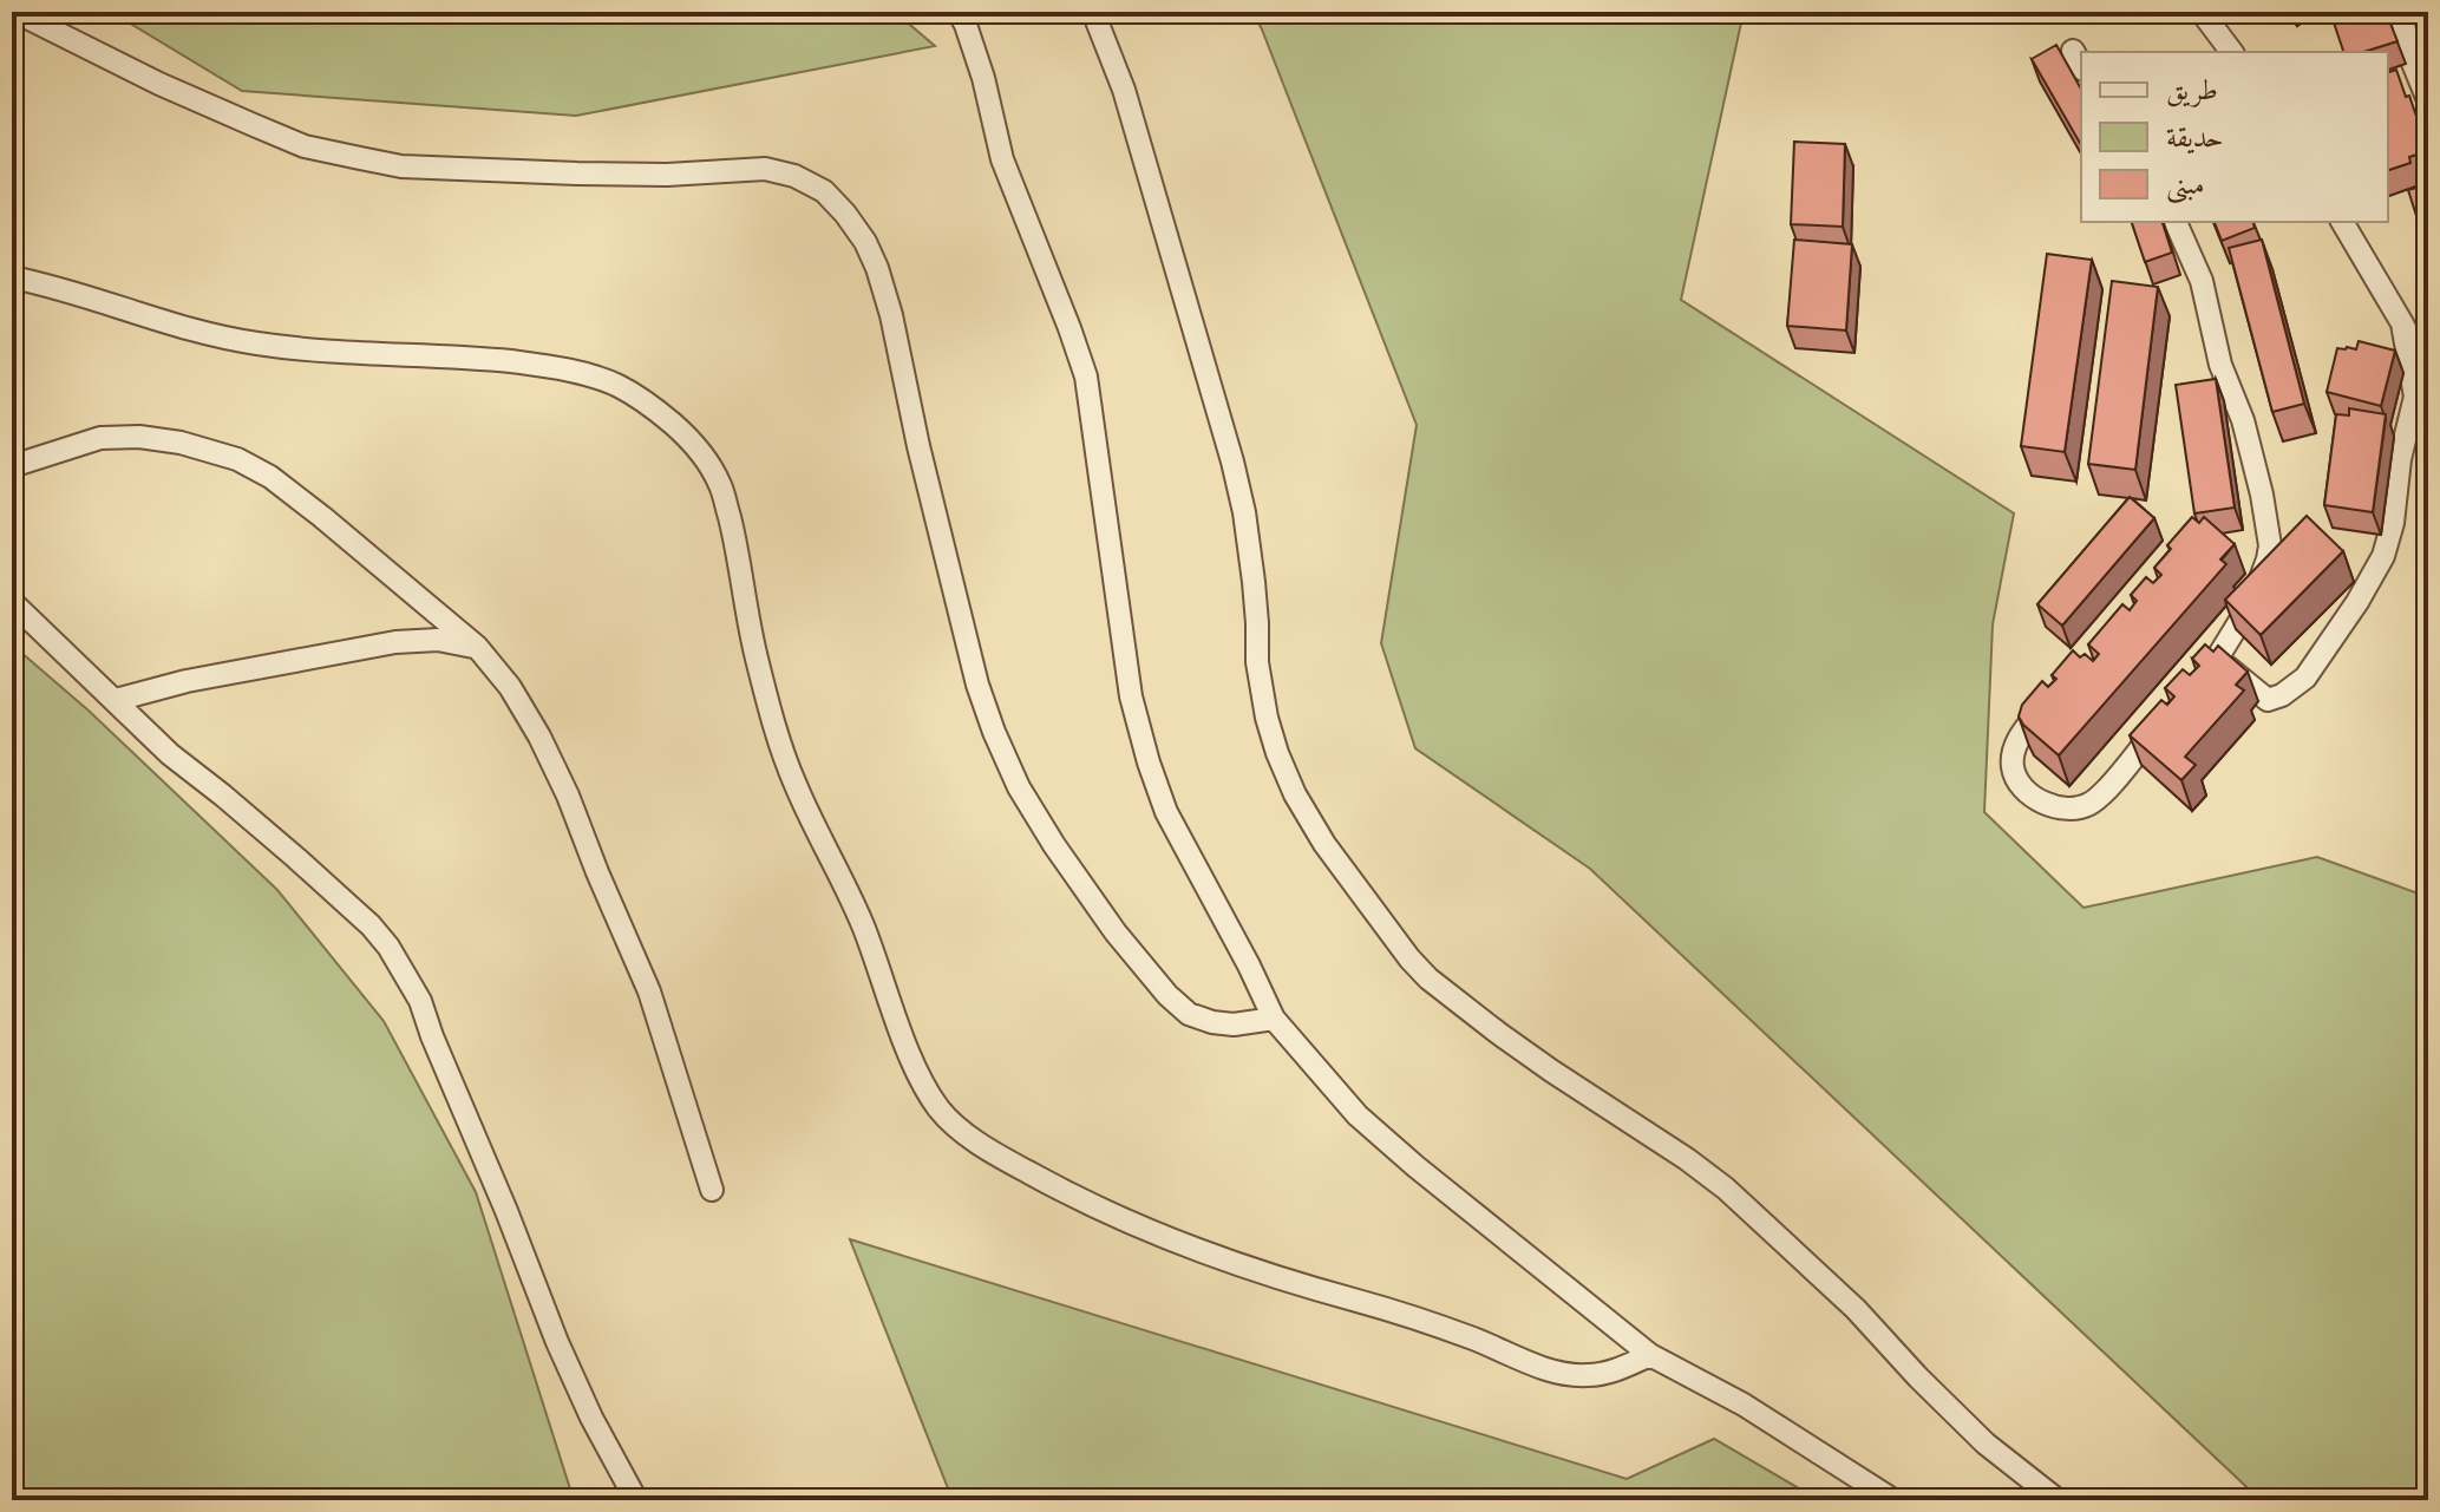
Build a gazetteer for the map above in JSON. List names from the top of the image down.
{
  "legend": ["طريق", "حديقة", "مبنى"]
}
